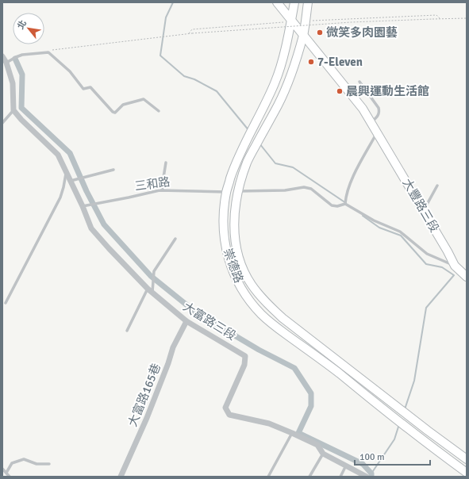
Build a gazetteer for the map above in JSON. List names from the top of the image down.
{
  "streets": {
    "street": [
      "大豐路三段",
      "崇德路",
      "大富路三段",
      "大富路165巷"
    ],
    "lane": ["三和路"]
  },
  "crossings": [
    ["三和路", "崇德路"],
    ["三和路", "大富路三段"],
    ["大豐路三段", "崇德路"],
    ["大富路三段", "大富路165巷"]
  ],
  "places": ["微笑多肉園藝", "7-Eleven", "晨興運動生活館"],
  "scale_bar": "100 m",
  "north": "top left"
}
